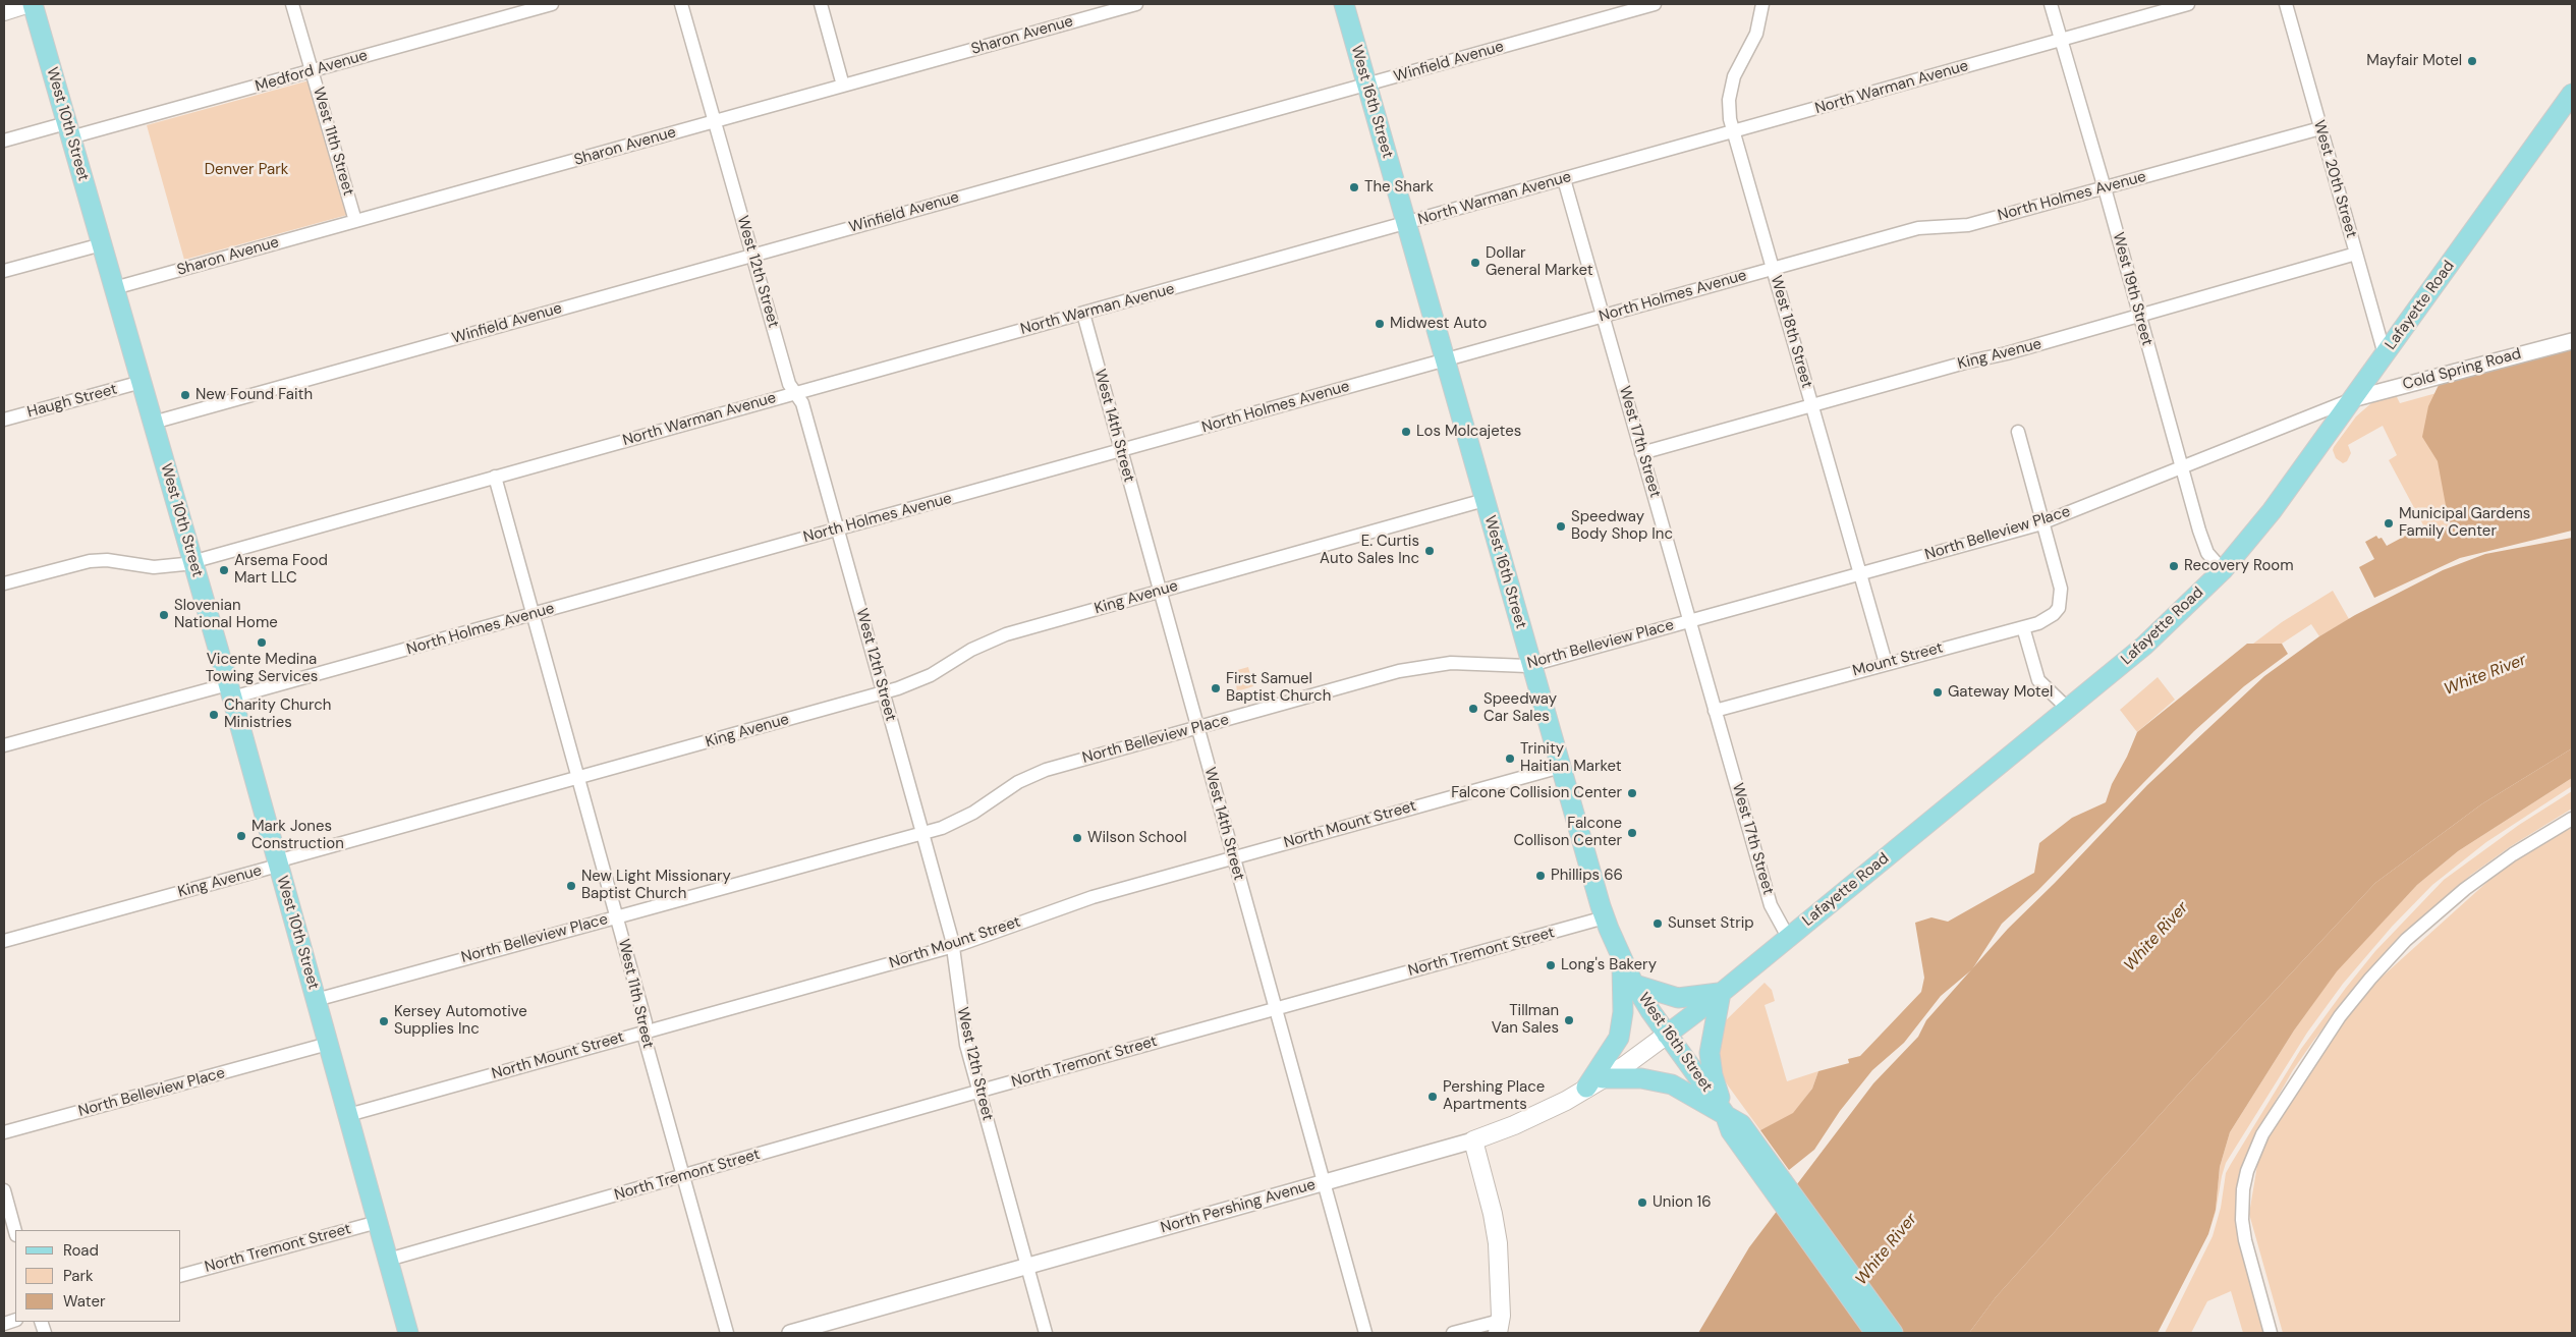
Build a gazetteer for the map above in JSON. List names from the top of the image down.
{
  "streets": {
    "main road": [
      "West 16th Street",
      "West 10th Street",
      "Lafayette Road",
      "North Pershing Avenue"
    ],
    "street": [
      "Sharon Avenue",
      "Winfield Avenue",
      "Medford Avenue",
      "North Warman Avenue",
      "West 11th Street",
      "West 20th Street",
      "North Holmes Avenue",
      "West 12th Street",
      "West 19th Street",
      "West 18th Street",
      "King Avenue",
      "Cold Spring Road",
      "Haugh Street",
      "West 14th Street",
      "West 17th Street",
      "North Belleview Place",
      "Mount Street",
      "North Mount Street",
      "North Tremont Street"
    ]
  },
  "crossings": [
    ["Sharon Avenue", "West 10th Street"],
    ["Sharon Avenue", "West 11th Street"],
    ["Sharon Avenue", "West 12th Street"],
    ["Winfield Avenue", "West 16th Street"],
    ["Winfield Avenue", "West 10th Street"],
    ["Winfield Avenue", "West 12th Street"],
    ["Medford Avenue", "West 10th Street"],
    ["Medford Avenue", "West 11th Street"],
    ["North Warman Avenue", "West 16th Street"],
    ["North Warman Avenue", "West 10th Street"],
    ["North Warman Avenue", "West 11th Street"],
    ["North Warman Avenue", "West 12th Street"],
    ["North Warman Avenue", "West 19th Street"],
    ["North Warman Avenue", "West 18th Street"],
    ["North Warman Avenue", "West 14th Street"],
    ["North Warman Avenue", "West 17th Street"],
    ["West 16th Street", "North Holmes Avenue"],
    ["West 16th Street", "Lafayette Road"],
    ["West 16th Street", "King Avenue"],
    ["West 16th Street", "North Belleview Place"],
    ["West 16th Street", "North Mount Street"],
    ["West 16th Street", "North Tremont Street"],
    ["West 16th Street", "North Pershing Avenue"],
    ["West 10th Street", "North Holmes Avenue"],
    ["West 10th Street", "King Avenue"],
    ["West 10th Street", "Haugh Street"],
    ["West 10th Street", "North Belleview Place"],
    ["West 10th Street", "North Mount Street"],
    ["West 10th Street", "North Tremont Street"],
    ["West 11th Street", "North Holmes Avenue"],
    ["West 11th Street", "King Avenue"],
    ["West 11th Street", "North Belleview Place"],
    ["West 11th Street", "North Mount Street"],
    ["West 11th Street", "North Tremont Street"],
    ["West 20th Street", "North Holmes Avenue"],
    ["West 20th Street", "Lafayette Road"],
    ["West 20th Street", "King Avenue"],
    ["North Holmes Avenue", "West 12th Street"],
    ["North Holmes Avenue", "West 19th Street"],
    ["North Holmes Avenue", "West 18th Street"],
    ["North Holmes Avenue", "West 14th Street"],
    ["North Holmes Avenue", "West 17th Street"],
    ["West 12th Street", "King Avenue"],
    ["West 12th Street", "North Belleview Place"],
    ["West 12th Street", "North Mount Street"],
    ["West 12th Street", "North Tremont Street"],
    ["West 12th Street", "North Pershing Avenue"],
    ["West 19th Street", "Lafayette Road"],
    ["West 19th Street", "King Avenue"],
    ["West 19th Street", "North Belleview Place"],
    ["Lafayette Road", "Cold Spring Road"],
    ["Lafayette Road", "West 17th Street"],
    ["Lafayette Road", "North Belleview Place"],
    ["Lafayette Road", "North Pershing Avenue"],
    ["West 18th Street", "King Avenue"],
    ["West 18th Street", "North Belleview Place"],
    ["West 18th Street", "Mount Street"],
    ["King Avenue", "West 14th Street"],
    ["King Avenue", "West 17th Street"],
    ["Cold Spring Road", "North Belleview Place"],
    ["West 14th Street", "North Belleview Place"],
    ["West 14th Street", "North Mount Street"],
    ["West 14th Street", "North Tremont Street"],
    ["West 14th Street", "North Pershing Avenue"],
    ["West 17th Street", "North Belleview Place"],
    ["West 17th Street", "Mount Street"],
    ["North Belleview Place", "Mount Street"]
  ],
  "water": ["White River"],
  "parks": ["Denver Park"],
  "places": [
    "Mayfair Motel",
    "The Shark",
    "Dollar General Market",
    "Midwest Auto",
    "New Found Faith",
    "Los Molcajetes",
    "Municipal Gardens Family Center",
    "Speedway Body Shop Inc",
    "E. Curtis Auto Sales Inc",
    "Recovery Room",
    "Arsema Food Mart LLC",
    "Slovenian National Home",
    "Vicente Medina Towing Services",
    "First Samuel Baptist Church",
    "Gateway Motel",
    "Speedway Car Sales",
    "Charity Church Ministries",
    "Trinity Haitian Market",
    "Falcone Collision Center",
    "Falcone Collison Center",
    "Mark Jones Construction",
    "Wilson School",
    "Phillips 66",
    "New Light Missionary Baptist Church",
    "Sunset Strip",
    "Long's Bakery",
    "Tillman Van Sales",
    "Kersey Automotive Supplies Inc",
    "Pershing Place Apartments",
    "Union 16"
  ],
  "legend": ["Road", "Park", "Water"]
}
